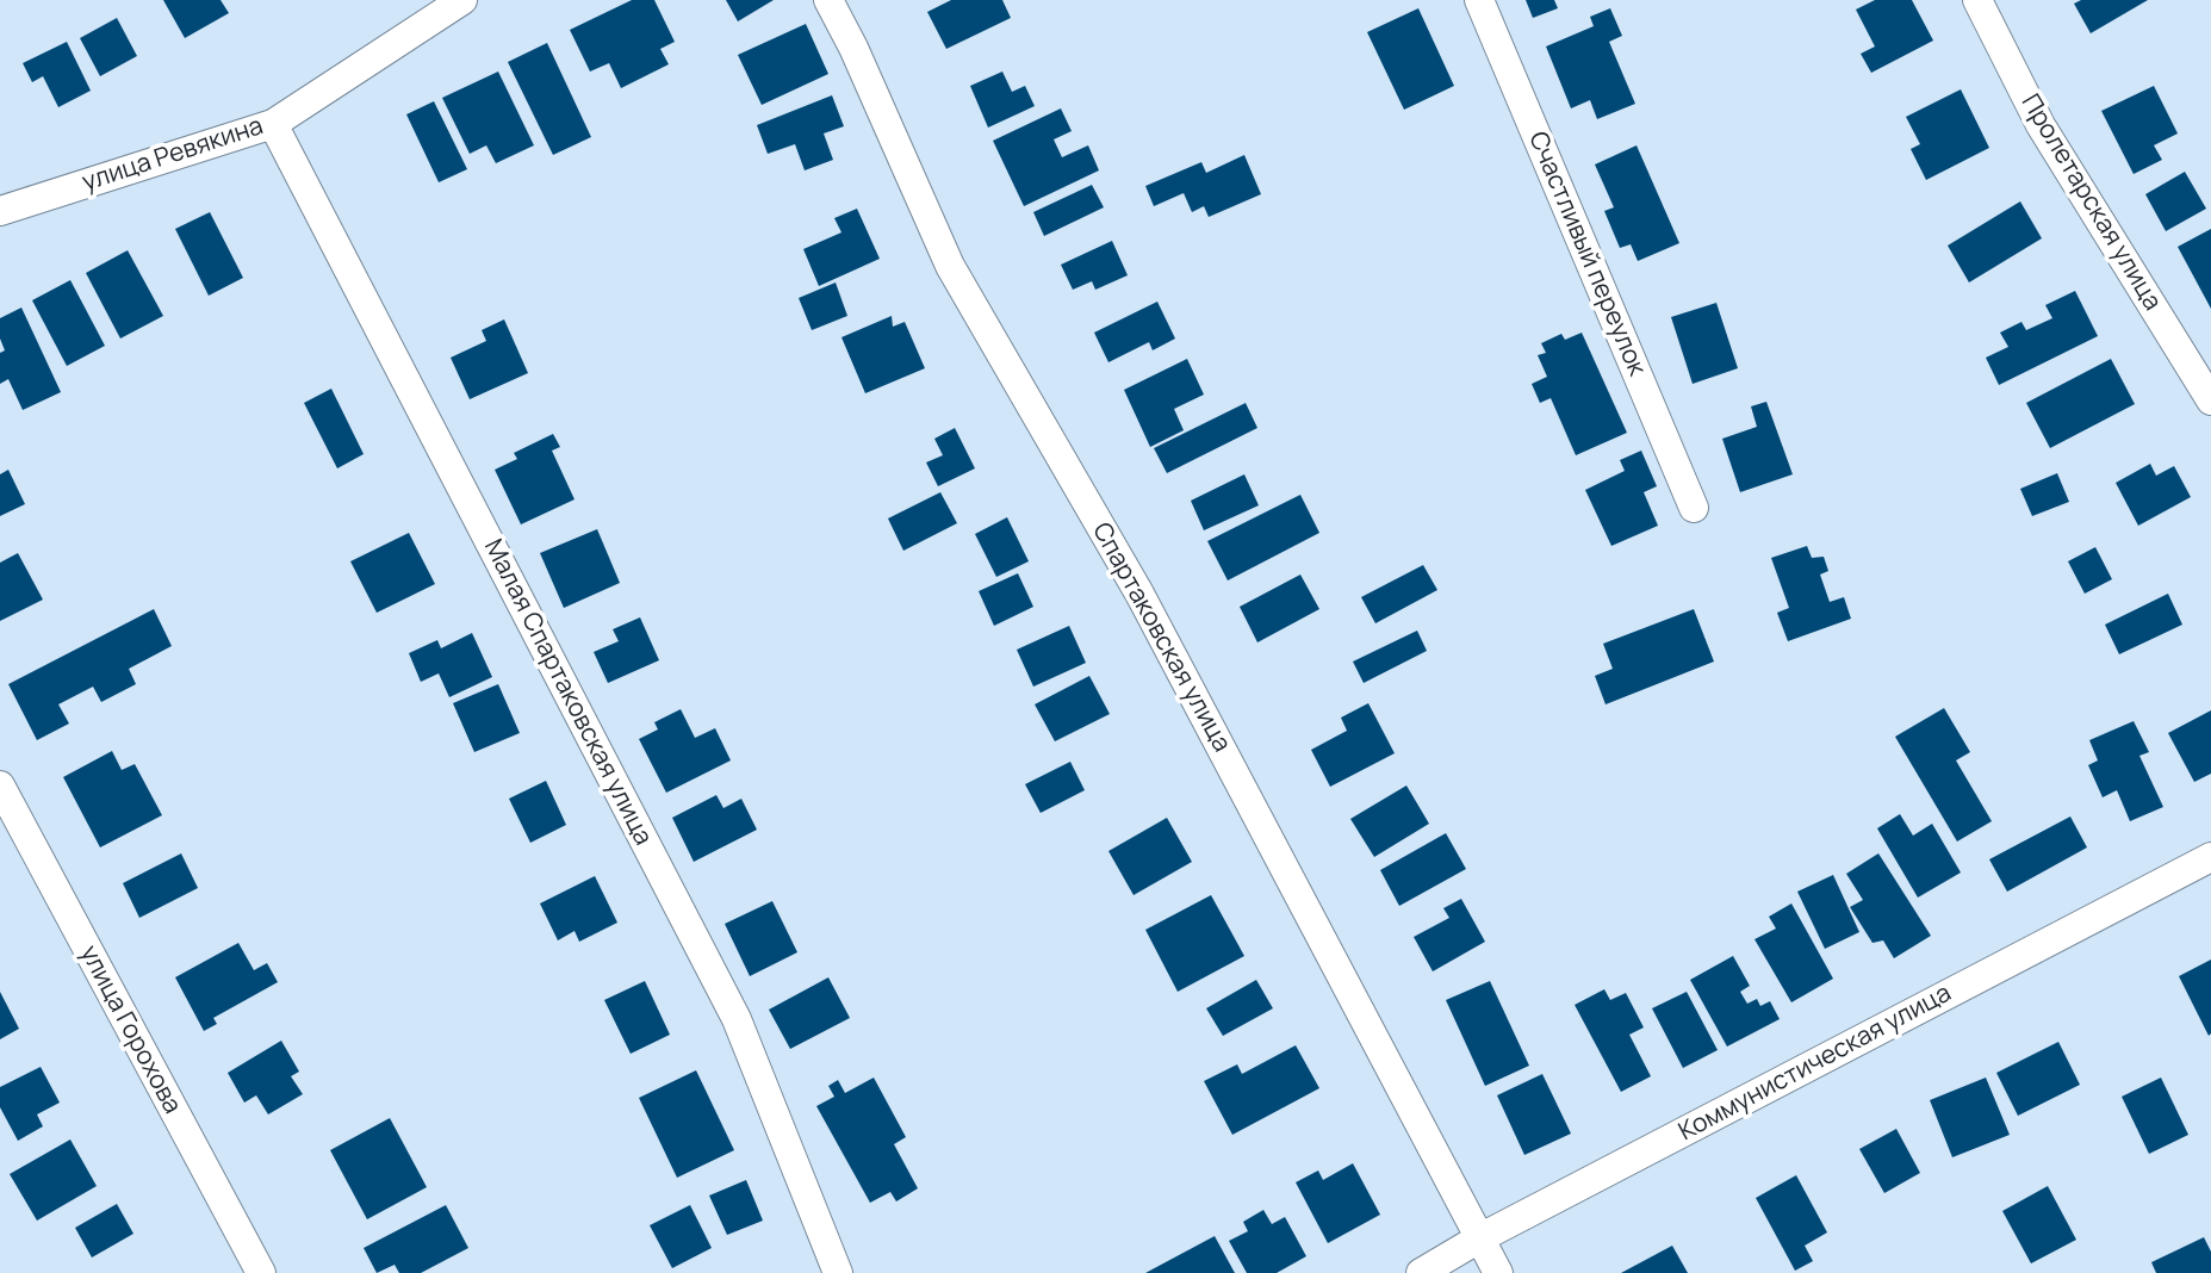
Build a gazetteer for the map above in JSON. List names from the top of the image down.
{
  "streets": {
    "street": [
      "улица Ревякина",
      "Пролетарская улица",
      "Счастливый переулок",
      "Спартаковская улица",
      "Малая Спартаковская улица",
      "улица Горохова",
      "Коммунистическая улица"
    ]
  },
  "crossings": [
    ["улица Ревякина", "Малая Спартаковская улица"],
    ["Спартаковская улица", "Коммунистическая улица"]
  ]
}
